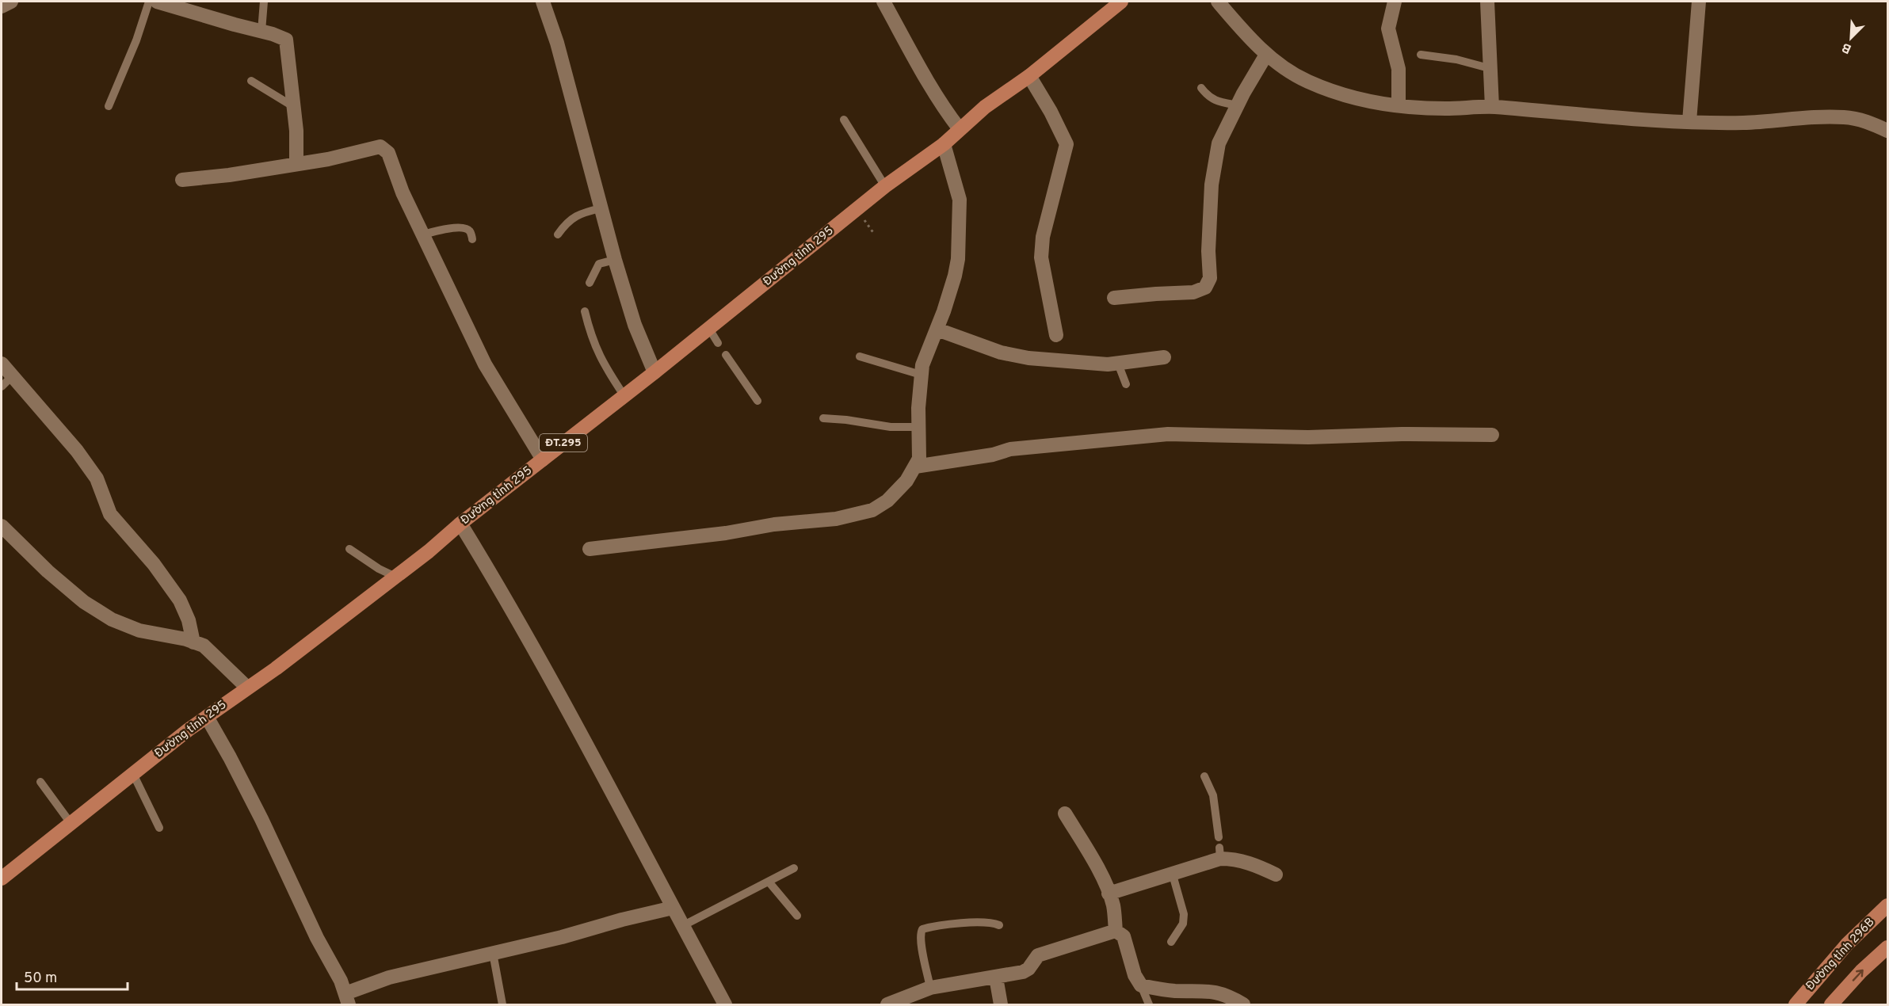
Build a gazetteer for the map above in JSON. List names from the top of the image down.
{
  "streets": {
    "main road": ["Đường tỉnh 295", "ĐT.295", "Đường tỉnh 296B"]
  },
  "scale_bar": "50 m",
  "north": "bottom left"
}
